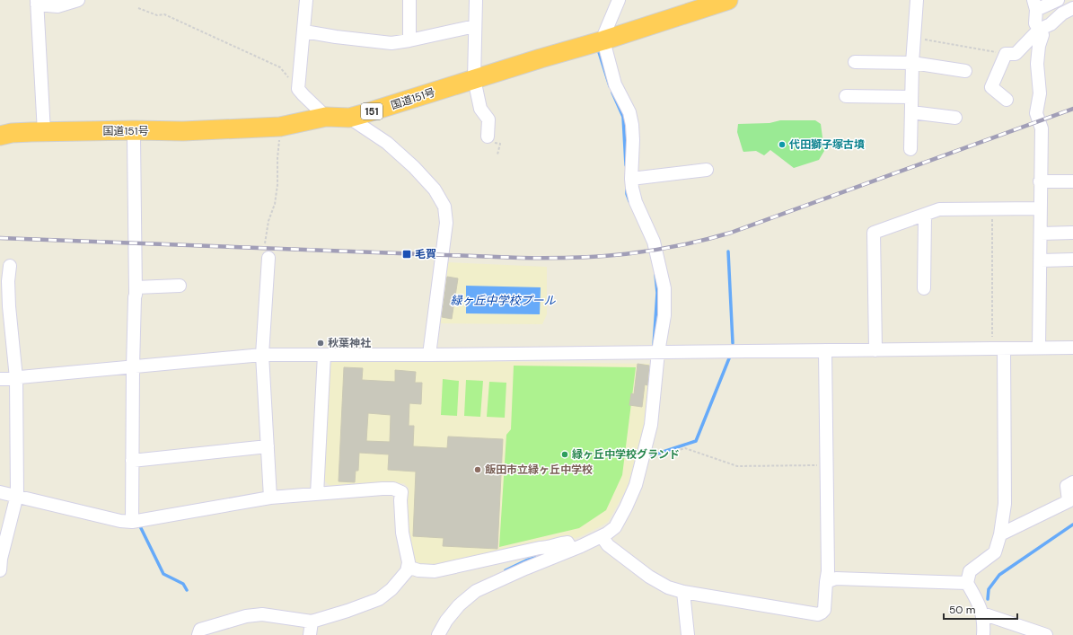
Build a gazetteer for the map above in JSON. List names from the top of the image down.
{
  "streets": {
    "highway": ["国道151号", "151"]
  },
  "water": ["緑ヶ丘中学校プール"],
  "places": {
    "other": [
      "代田獅子塚古墳",
      "秋葉神社",
      "緑ヶ丘中学校グランド",
      "飯田市立緑ヶ丘中学校"
    ],
    "transit": ["毛賀"]
  },
  "scale_bar": "50 m"
}
